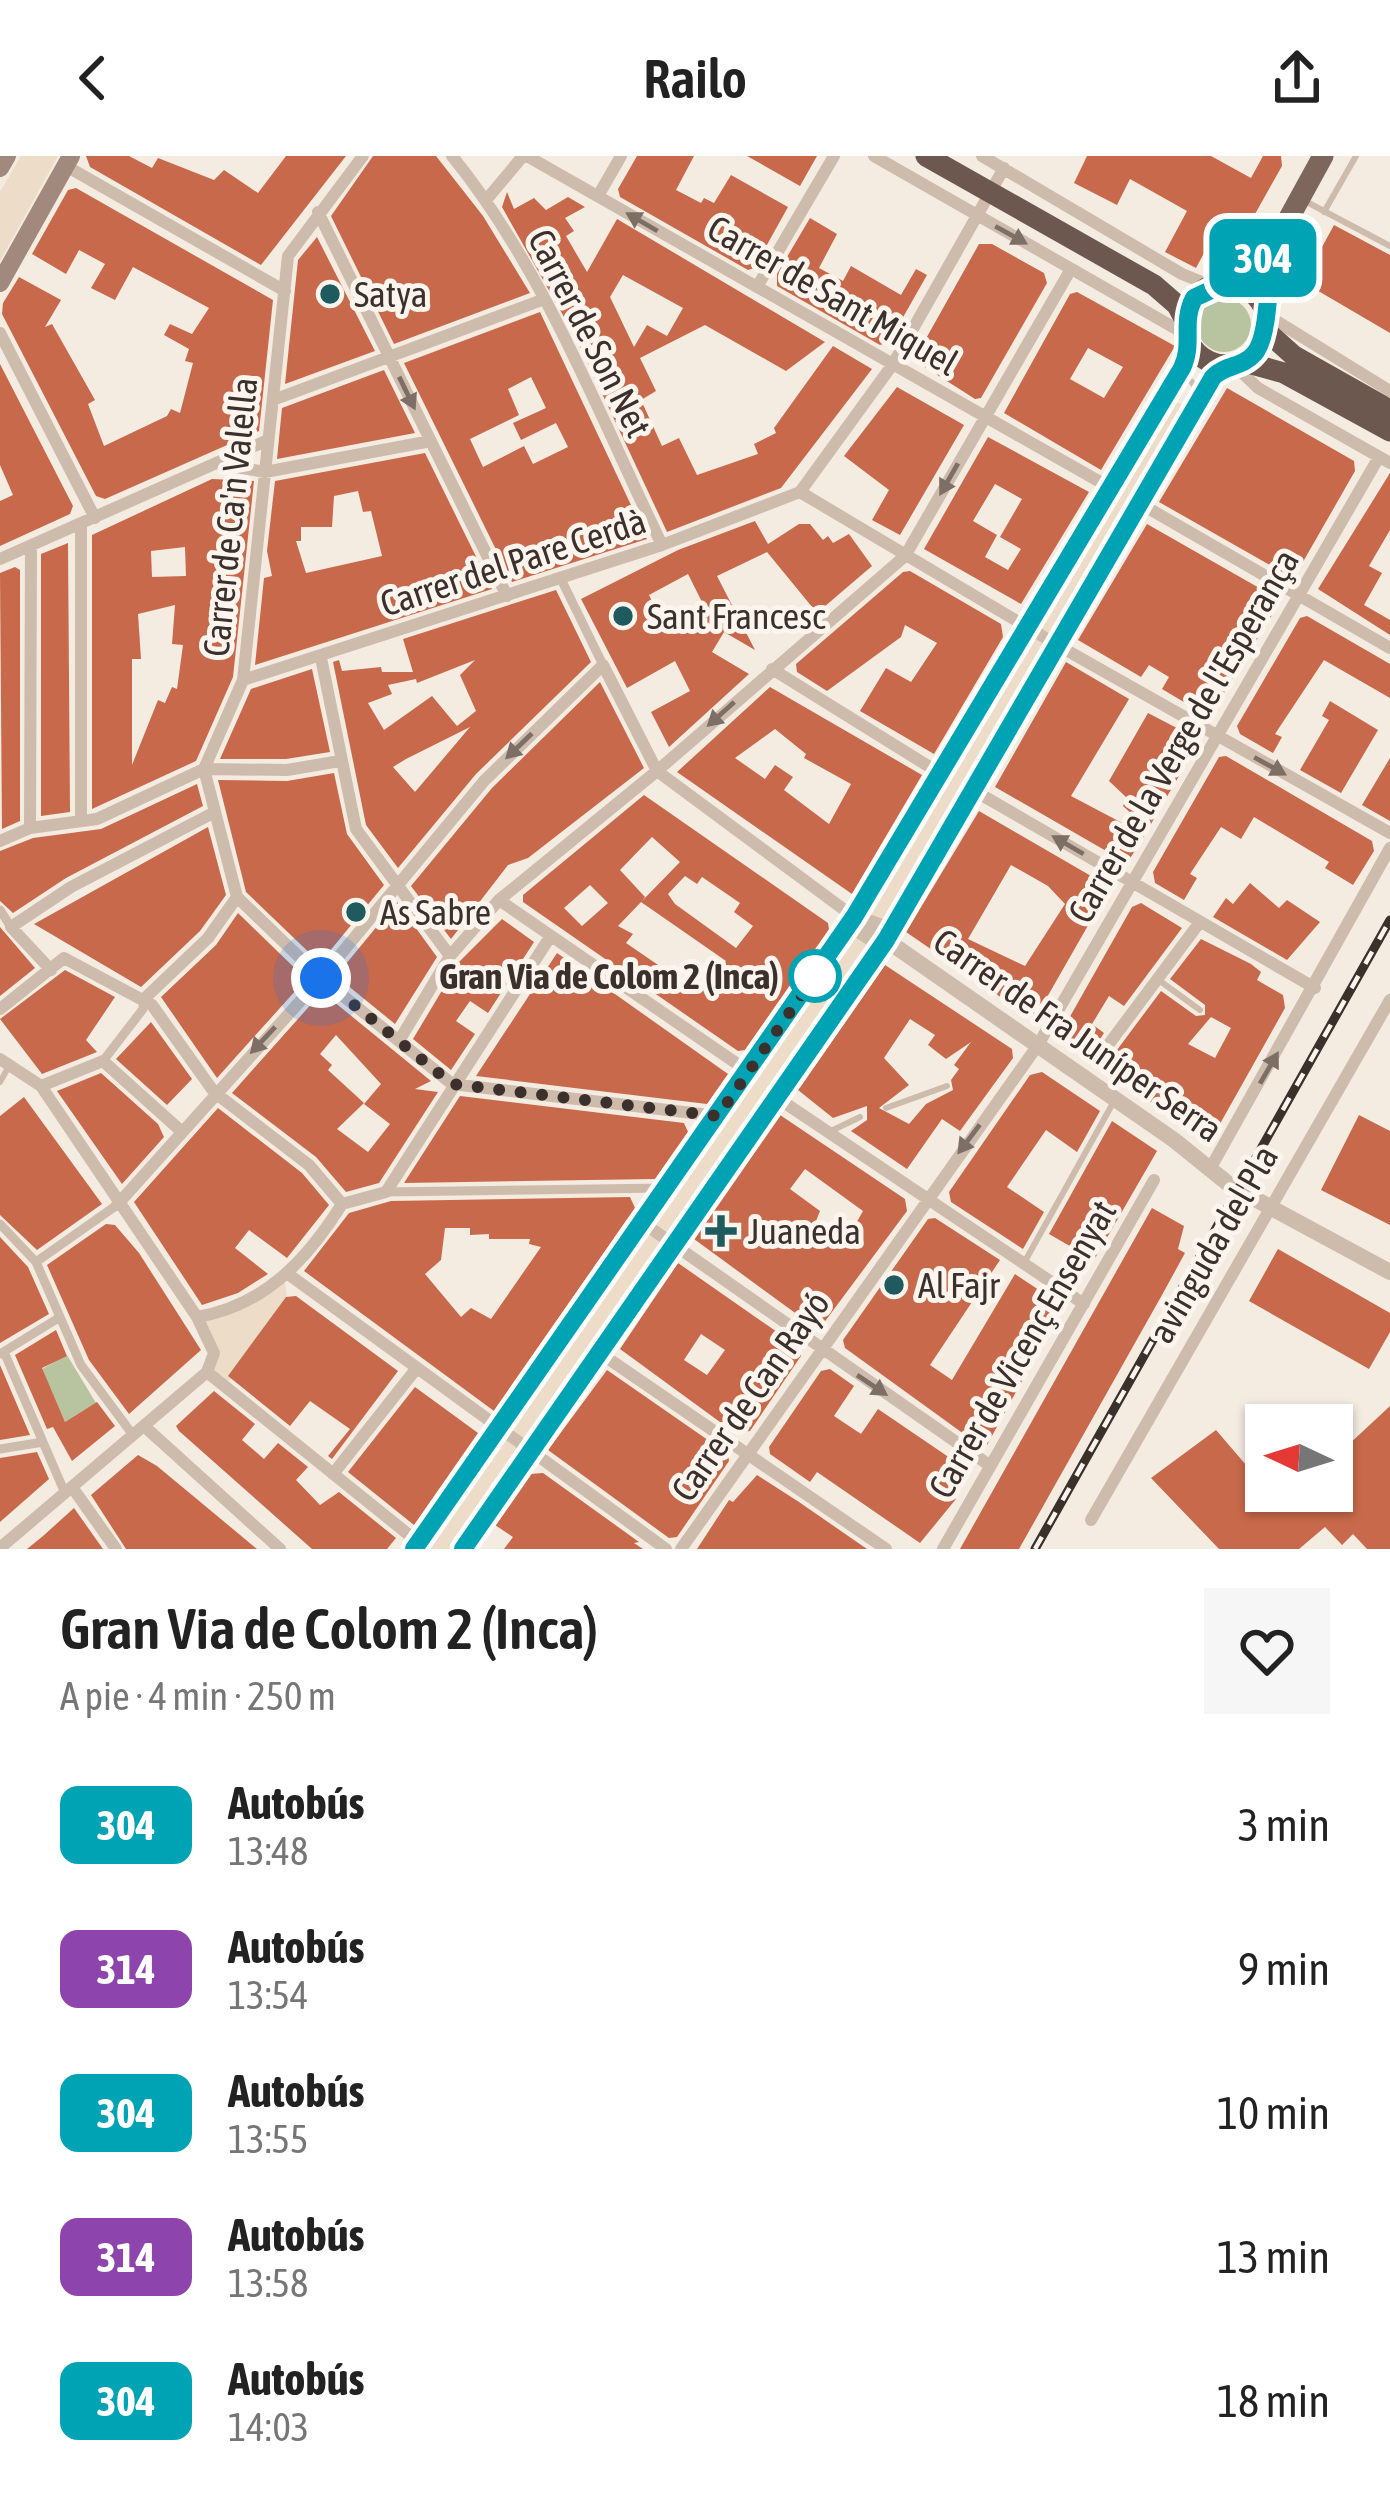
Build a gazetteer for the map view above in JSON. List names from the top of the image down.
{
  "streets": {
    "street": [
      "Carrer de Sant Miquel",
      "Carrer de Son Net",
      "Carrer de Ca'n Valella",
      "Carrer del Pare Cerdà",
      "Carrer de la Verge de l'Esperança",
      "Carrer de Fra Juníper Serra",
      "avinguda del Pla",
      "Carrer de Vicenç Ensenyat",
      "Carrer de Can Rayó"
    ]
  },
  "crossings": [
    ["Carrer de Son Net", "Carrer del Pare Cerdà"],
    ["Carrer de Ca'n Valella", "Carrer del Pare Cerdà"],
    ["Carrer de la Verge de l'Esperança", "Carrer de Fra Juníper Serra"],
    ["Carrer de la Verge de l'Esperança", "Carrer de Can Rayó"],
    ["Carrer de Fra Juníper Serra", "avinguda del Pla"],
    ["Carrer de Fra Juníper Serra", "Carrer de Can Rayó"]
  ],
  "places": {
    "other": [
      "Satya",
      "Sant Francesc",
      "As Sabre",
      "Gran Via de Colom 2 (Inca)",
      "Al Fajr"
    ],
    "health": ["Juaneda"]
  },
  "lines": ["bus line 304"],
  "north": "left",
  "page": {
    "header": "Railo",
    "on_map": "304",
    "heading": ["Gran Via de Colom 2 (Inca)", "A pie · 4 min · 250 m"],
    "list": [
      {
        "mark": "304",
        "name": "Autobús",
        "note": "13:48",
        "value": "3 min"
      },
      {
        "mark": "314",
        "name": "Autobús",
        "note": "13:54",
        "value": "9 min"
      },
      {
        "mark": "304",
        "name": "Autobús",
        "note": "13:55",
        "value": "10 min"
      },
      {
        "mark": "314",
        "name": "Autobús",
        "note": "13:58",
        "value": "13 min"
      },
      {
        "mark": "304",
        "name": "Autobús",
        "note": "14:03",
        "value": "18 min"
      }
    ]
  }
}
